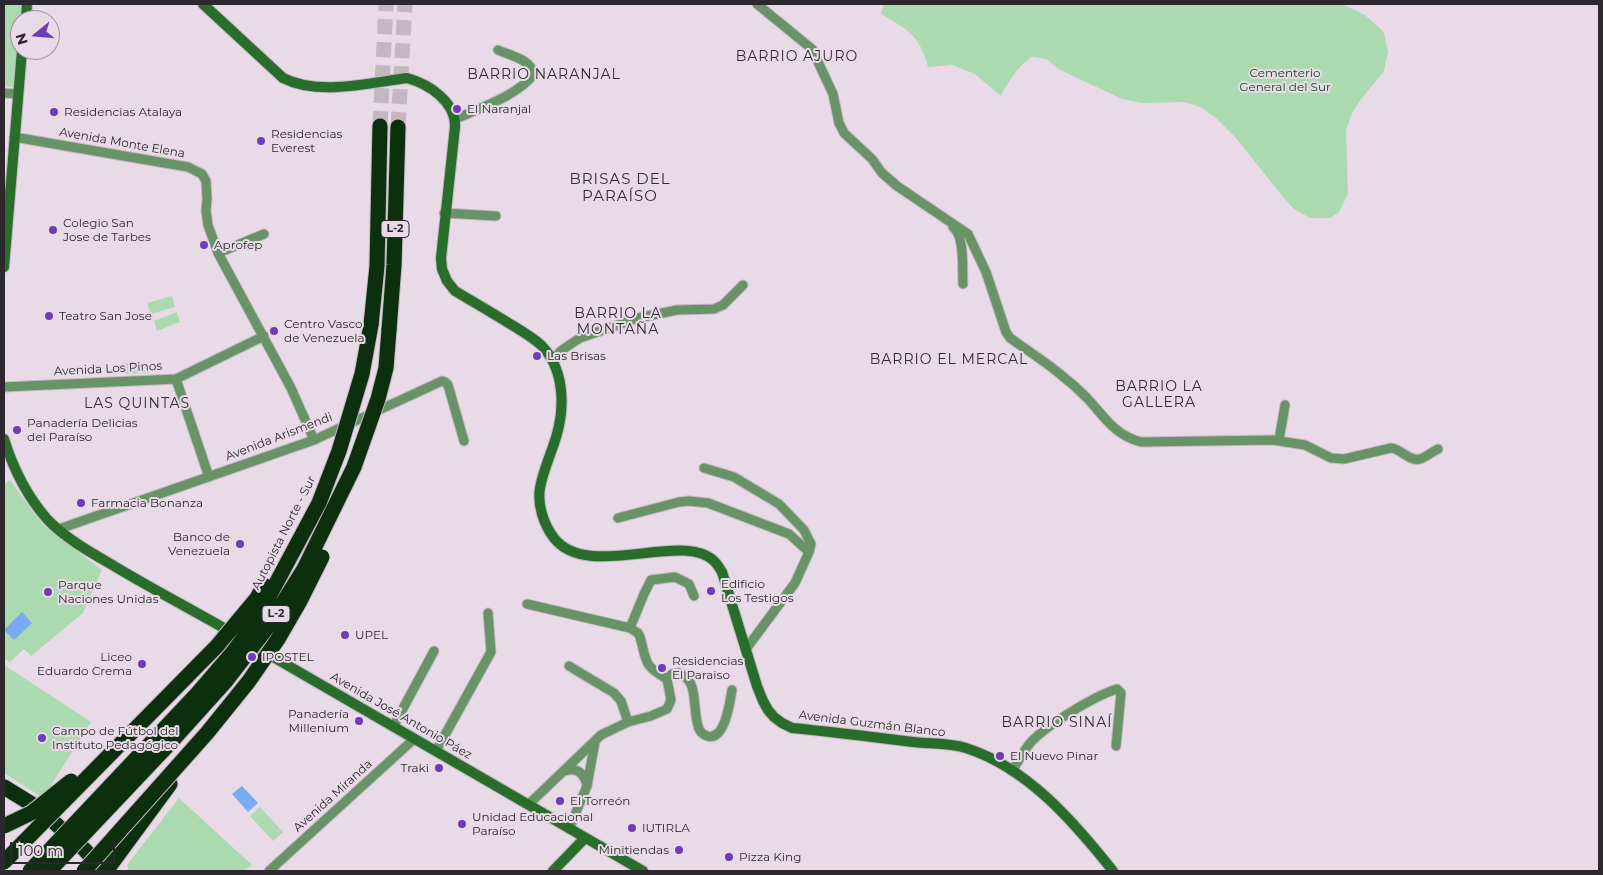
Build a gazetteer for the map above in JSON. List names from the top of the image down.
{
  "streets": {
    "highway": ["L-2", "Autopista Norte - Sur"],
    "street": [
      "Avenida Monte Elena",
      "Avenida Los Pinos",
      "Avenida Arismendi",
      "Avenida José Antonio Páez",
      "Avenida Guzmán Blanco",
      "Avenida Miranda"
    ]
  },
  "crossings": [
    ["Avenida Monte Elena", "Avenida Los Pinos"],
    ["Avenida Monte Elena", "Avenida Arismendi"],
    ["Avenida Arismendi", "Avenida José Antonio Páez"],
    ["Avenida José Antonio Páez", "Avenida Miranda"]
  ],
  "districts": [
    "BARRIO AJURO",
    "BARRIO NARANJAL",
    "BRISAS DEL PARAÍSO",
    "BARRIO LA MONTAÑA",
    "BARRIO EL MERCAL",
    "BARRIO LA GALLERA",
    "LAS QUINTAS",
    "BARRIO SINAÍ"
  ],
  "parks": ["Cementerio General del Sur"],
  "places": [
    "El Naranjal",
    "Residencias Atalaya",
    "Residencias Everest",
    "Colegio San Jose de Tarbes",
    "Aprofep",
    "Teatro San Jose",
    "Centro Vasco de Venezuela",
    "Las Brisas",
    "Panadería Delicias del Paraíso",
    "Farmacia Bonanza",
    "Banco de Venezuela",
    "Edificio Los Testigos",
    "Parque Naciones Unidas",
    "UPEL",
    "IPOSTEL",
    "Liceo Eduardo Crema",
    "Residencias El Paraiso",
    "Panadería Millenium",
    "Campo de Fútbol del Instituto Pedagógico",
    "El Nuevo Pinar",
    "Traki",
    "El Torreón",
    "Unidad Educacional Paraíso",
    "IUTIRLA",
    "Minitiendas",
    "Pizza King"
  ],
  "scale_bar": "100 m",
  "north": "left"
}
